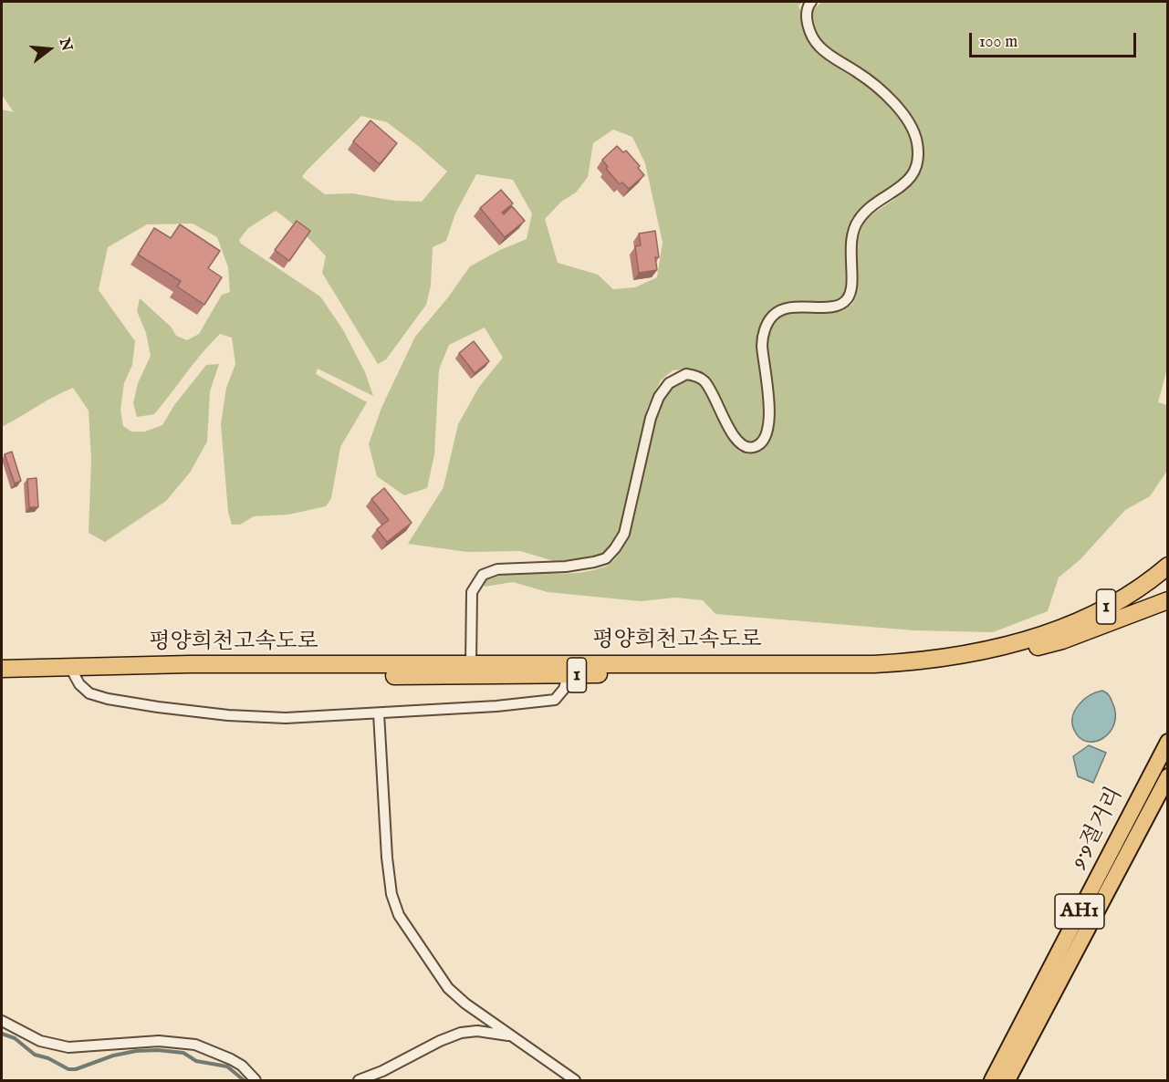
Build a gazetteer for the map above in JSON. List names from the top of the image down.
{
  "streets": {
    "highway": [
      "1",
      "평양희천고속도로",
      "9·9절거리",
      "AH1"
    ]
  },
  "scale_bar": "100 m",
  "north": "right"
}
